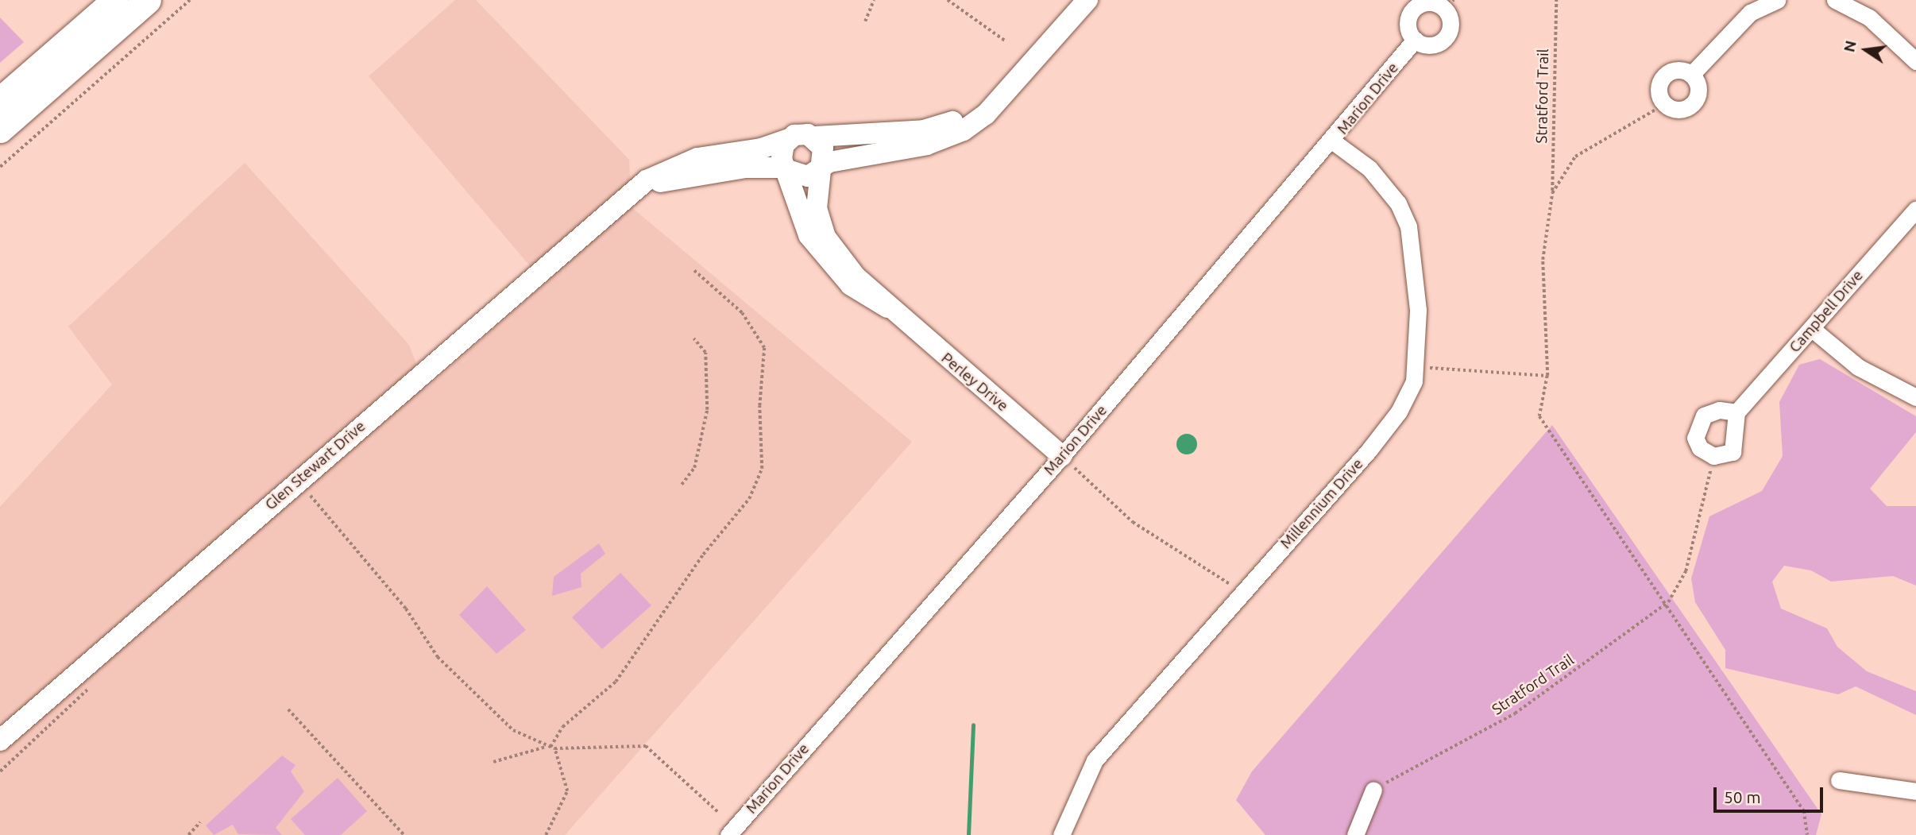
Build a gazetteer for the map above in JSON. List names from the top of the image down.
{
  "streets": {
    "street": [
      "Marion Drive",
      "Campbell Drive",
      "Perley Drive",
      "Glen Stewart Drive",
      "Millennium Drive"
    ],
    "path": ["Stratford Trail"]
  },
  "crossings": [
    ["Stratford Trail", "Campbell Drive"],
    ["Marion Drive", "Perley Drive"],
    ["Marion Drive", "Millennium Drive"],
    ["Perley Drive", "Glen Stewart Drive"]
  ],
  "scale_bar": "50 m",
  "north": "left"
}
